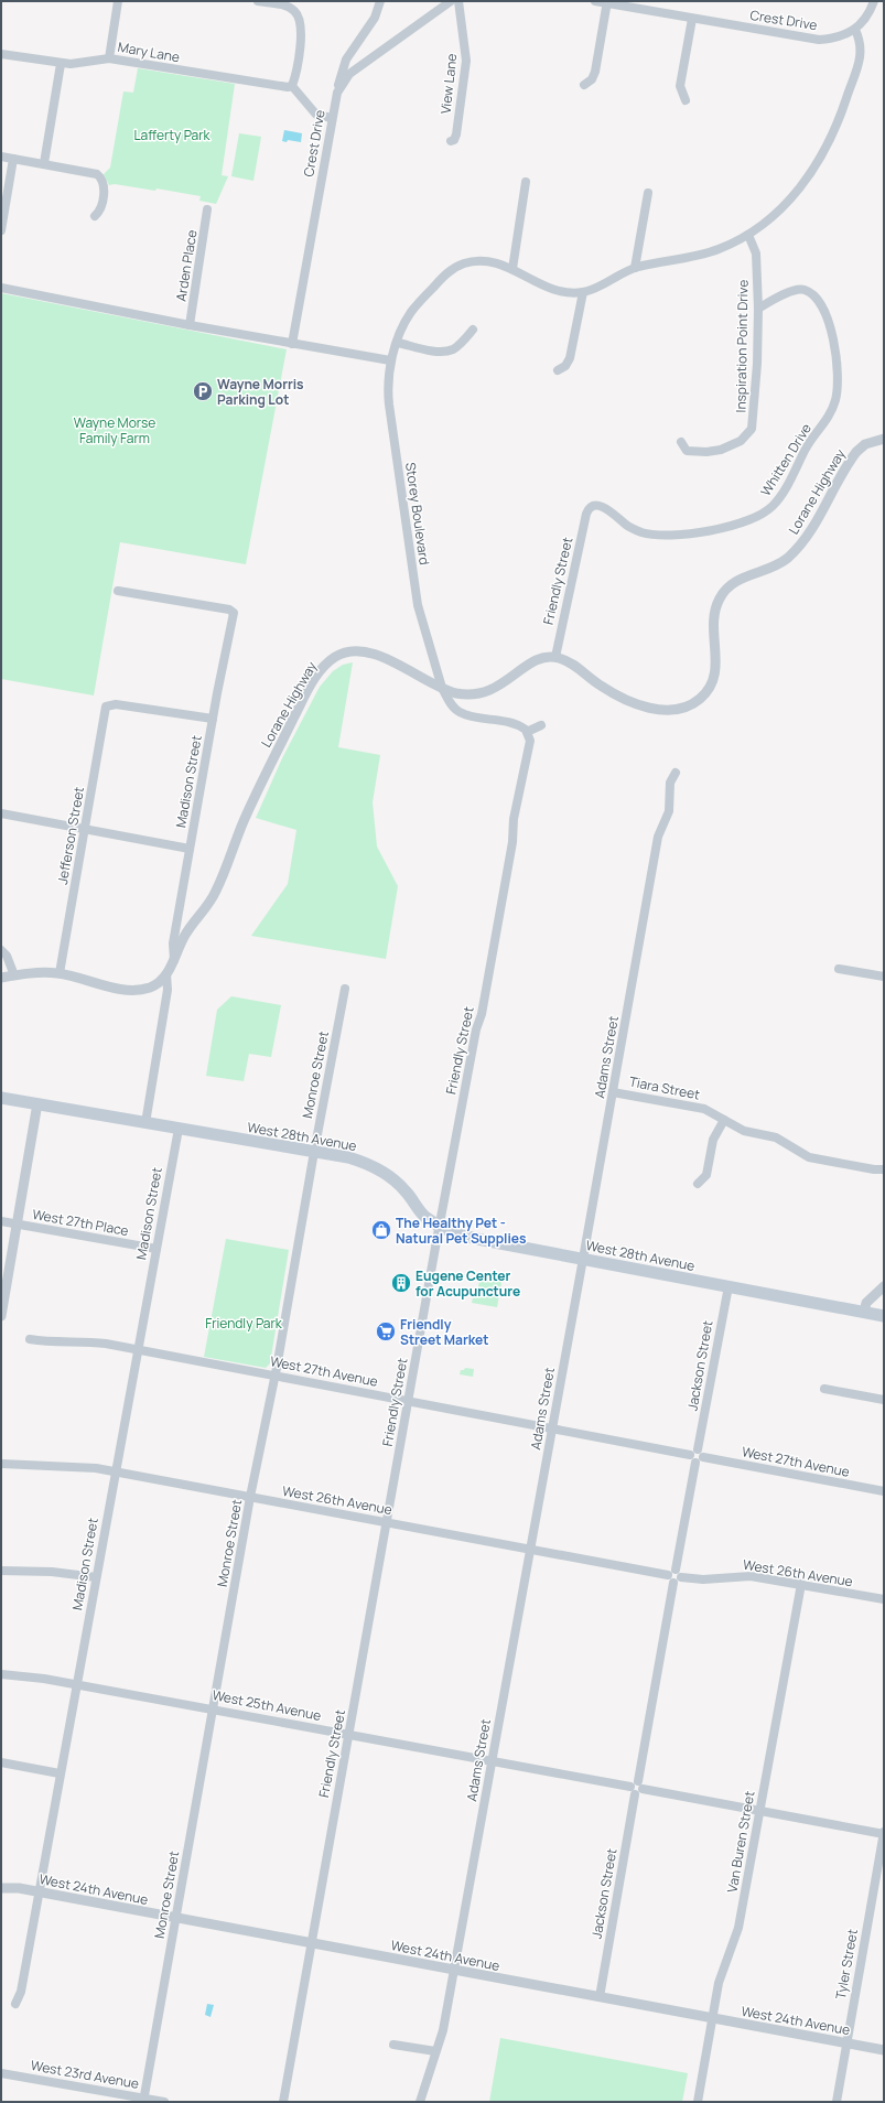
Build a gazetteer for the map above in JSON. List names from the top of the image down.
{
  "streets": {
    "main road": ["West 28th Avenue"],
    "street": [
      "Crest Drive",
      "Mary Lane",
      "View Lane",
      "Arden Place",
      "Inspiration Point Drive",
      "Whitten Drive",
      "Lorane Highway",
      "Storey Boulevard",
      "Friendly Street",
      "Madison Street",
      "Jefferson Street",
      "Adams Street",
      "Monroe Street",
      "Tiara Street",
      "West 27th Place",
      "Jackson Street",
      "West 27th Avenue",
      "West 26th Avenue",
      "West 25th Avenue",
      "Van Buren Street",
      "West 24th Avenue",
      "Tyler Street",
      "West 23rd Avenue"
    ]
  },
  "crossings": [
    ["Crest Drive", "Storey Boulevard"],
    ["Inspiration Point Drive", "Whitten Drive"],
    ["Inspiration Point Drive", "Storey Boulevard"],
    ["Whitten Drive", "Friendly Street"],
    ["Lorane Highway", "Storey Boulevard"],
    ["Lorane Highway", "Friendly Street"],
    ["Lorane Highway", "Madison Street"],
    ["Lorane Highway", "Jefferson Street"],
    ["Friendly Street", "West 28th Avenue"],
    ["Friendly Street", "West 27th Avenue"],
    ["Friendly Street", "West 26th Avenue"],
    ["Friendly Street", "West 25th Avenue"],
    ["Friendly Street", "West 24th Avenue"],
    ["Madison Street", "Jefferson Street"],
    ["Madison Street", "West 28th Avenue"],
    ["Madison Street", "West 27th Place"],
    ["Madison Street", "West 27th Avenue"],
    ["Madison Street", "West 26th Avenue"],
    ["Madison Street", "West 25th Avenue"],
    ["Madison Street", "West 24th Avenue"],
    ["Adams Street", "Tiara Street"],
    ["Adams Street", "West 28th Avenue"],
    ["Adams Street", "West 27th Avenue"],
    ["Adams Street", "West 26th Avenue"],
    ["Adams Street", "West 25th Avenue"],
    ["Adams Street", "West 24th Avenue"],
    ["Monroe Street", "West 28th Avenue"],
    ["Monroe Street", "West 27th Avenue"],
    ["Monroe Street", "West 26th Avenue"],
    ["Monroe Street", "West 25th Avenue"],
    ["Monroe Street", "West 24th Avenue"],
    ["Monroe Street", "West 23rd Avenue"],
    ["West 28th Avenue", "Jackson Street"],
    ["Jackson Street", "West 27th Avenue"],
    ["Jackson Street", "West 26th Avenue"],
    ["Jackson Street", "West 25th Avenue"],
    ["Jackson Street", "West 24th Avenue"],
    ["West 26th Avenue", "Van Buren Street"],
    ["West 25th Avenue", "Van Buren Street"],
    ["West 25th Avenue", "Tyler Street"],
    ["Van Buren Street", "West 24th Avenue"],
    ["West 24th Avenue", "Tyler Street"]
  ],
  "parks": ["Lafferty Park", "Wayne Morse Family Farm", "Friendly Park"],
  "places": {
    "parking": ["Wayne Morris Parking Lot"],
    "shop": ["The Healthy Pet - Natural Pet Supplies"],
    "building": ["Eugene Center for Acupuncture"],
    "supermarket": ["Friendly Street Market"]
  }
}
